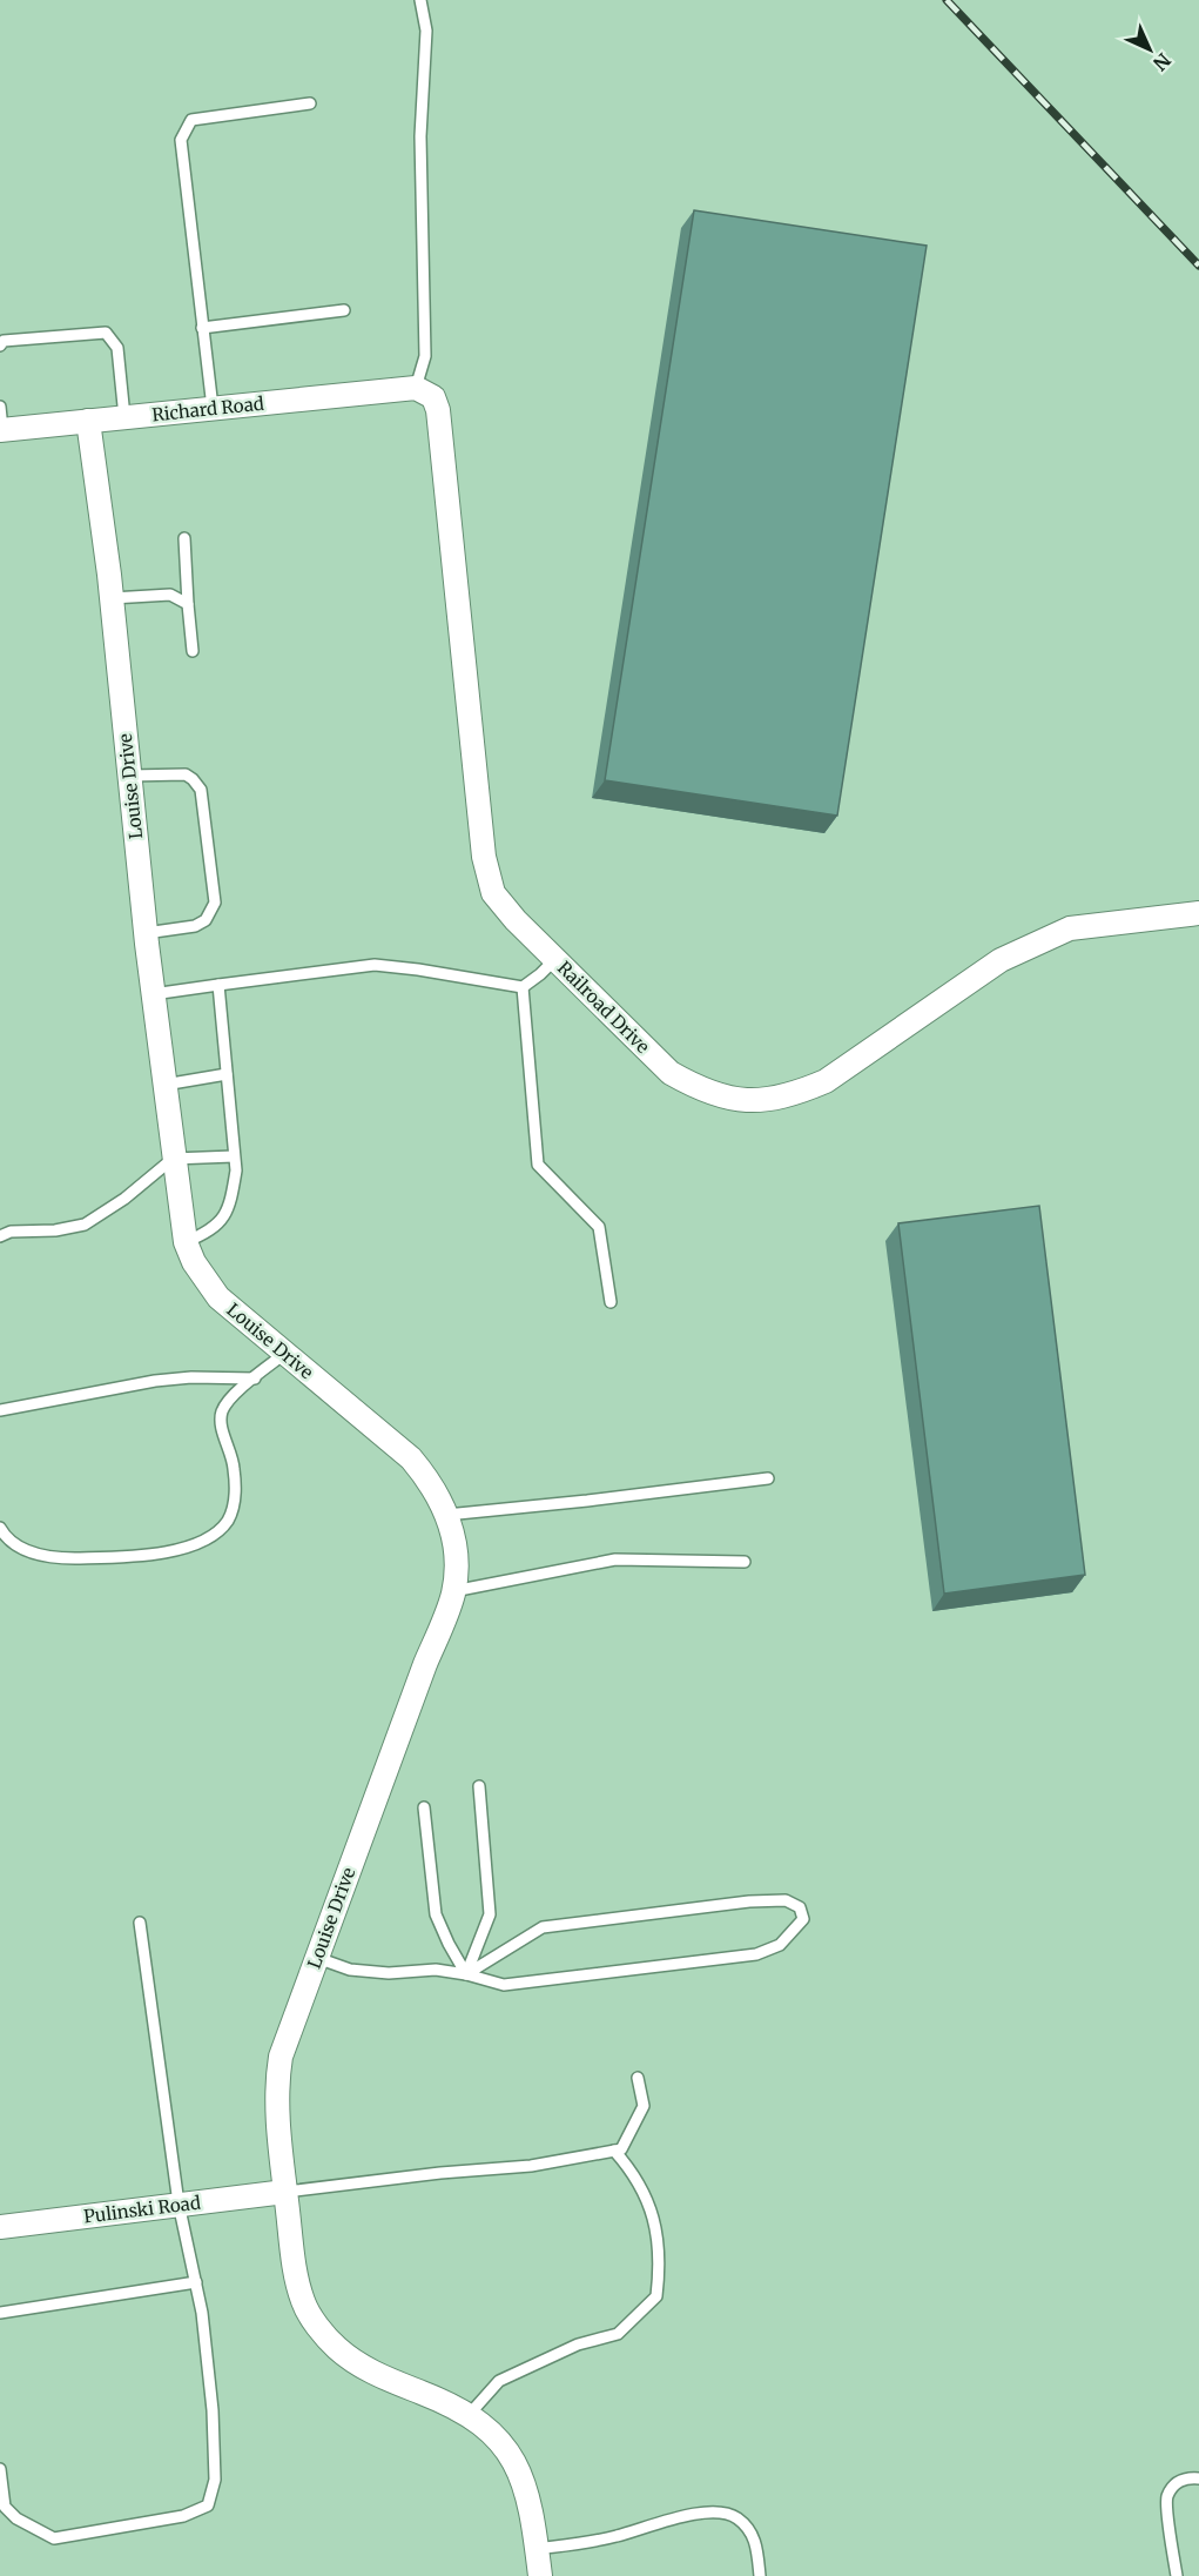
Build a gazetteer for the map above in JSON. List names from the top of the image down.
{
  "streets": {
    "street": [
      "Richard Road",
      "Louise Drive",
      "Railroad Drive",
      "Pulinski Road"
    ]
  },
  "crossings": [
    ["Richard Road", "Louise Drive"],
    ["Richard Road", "Railroad Drive"],
    ["Louise Drive", "Pulinski Road"]
  ],
  "north": "bottom right"
}
